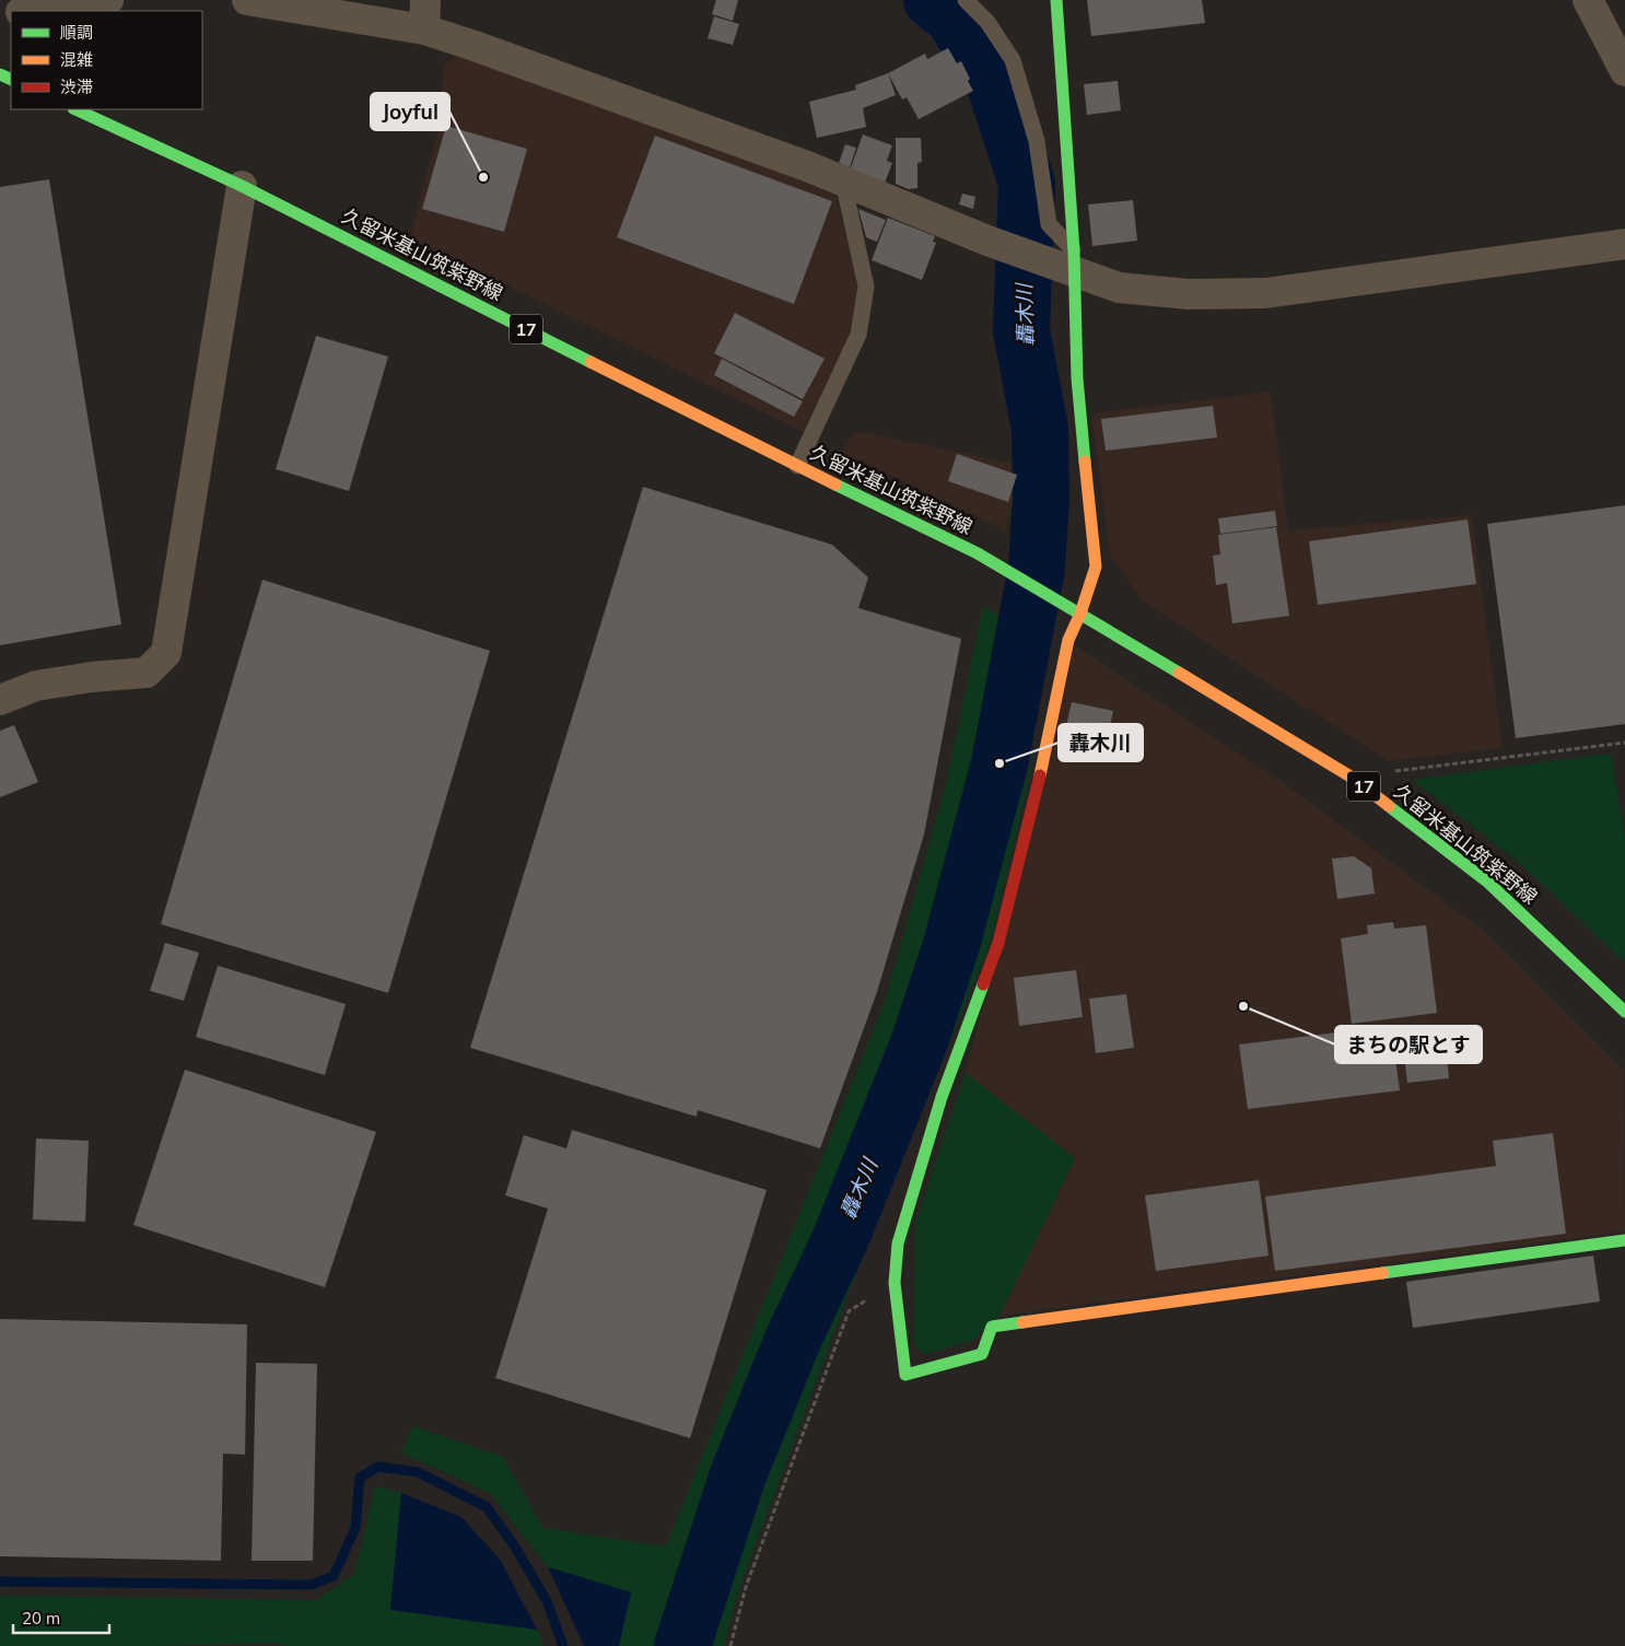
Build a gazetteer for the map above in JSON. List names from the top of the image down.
{
  "streets": {
    "street": ["久留米基山筑紫野線", "17"]
  },
  "water": ["轟木川"],
  "places": ["Joyful", "轟木川", "まちの駅とす"],
  "legend": ["順調", "混雑", "渋滞"],
  "scale_bar": "20 m"
}
